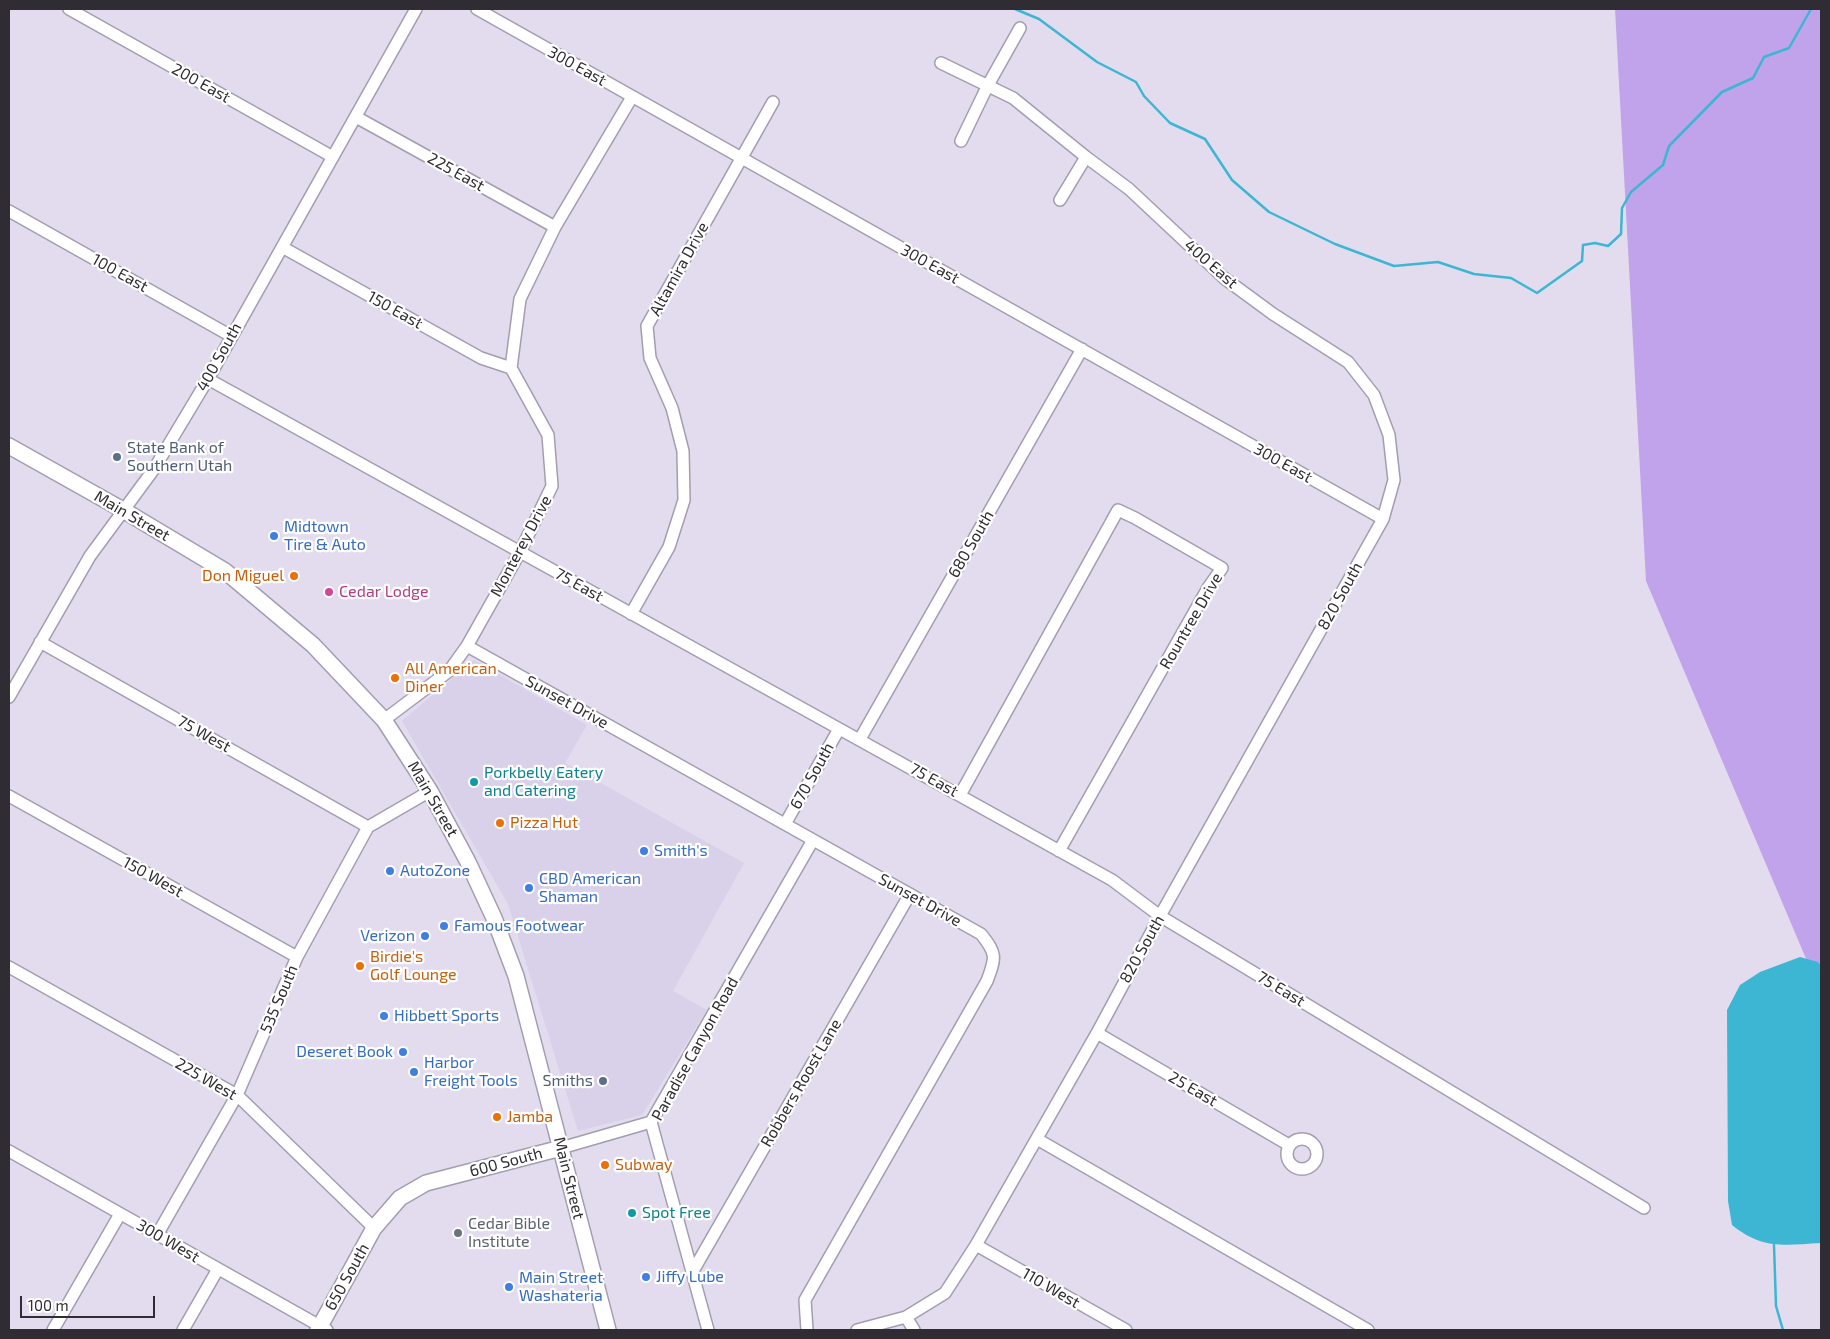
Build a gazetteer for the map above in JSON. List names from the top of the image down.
{
  "streets": {
    "main road": ["Main Street", "600 South", "650 South"],
    "street": [
      "300 East",
      "200 East",
      "225 East",
      "400 East",
      "Altamira Drive",
      "100 East",
      "150 East",
      "400 South",
      "680 South",
      "Monterey Drive",
      "75 East",
      "820 South",
      "Rountree Drive",
      "Sunset Drive",
      "75 West",
      "670 South",
      "150 West",
      "535 South",
      "Paradise Canyon Road",
      "225 West",
      "Robbers Roost Lane",
      "25 East",
      "300 West",
      "110 West"
    ]
  },
  "crossings": [
    ["300 East", "400 East"],
    ["300 East", "Altamira Drive"],
    ["300 East", "680 South"],
    ["300 East", "820 South"],
    ["200 East", "400 South"],
    ["225 East", "400 South"],
    ["400 East", "820 South"],
    ["Altamira Drive", "75 East"],
    ["100 East", "400 South"],
    ["150 East", "400 South"],
    ["150 East", "Monterey Drive"],
    ["400 South", "Main Street"],
    ["400 South", "75 East"],
    ["400 South", "75 West"],
    ["Main Street", "Monterey Drive"],
    ["Main Street", "600 South"],
    ["680 South", "75 East"],
    ["Monterey Drive", "75 East"],
    ["Monterey Drive", "Sunset Drive"],
    ["75 East", "820 South"],
    ["75 East", "Rountree Drive"],
    ["75 East", "670 South"],
    ["820 South", "25 East"],
    ["820 South", "110 West"],
    ["Sunset Drive", "670 South"],
    ["Sunset Drive", "Paradise Canyon Road"],
    ["Sunset Drive", "Robbers Roost Lane"],
    ["75 West", "535 South"],
    ["150 West", "535 South"],
    ["535 South", "225 West"],
    ["535 South", "300 West"],
    ["Paradise Canyon Road", "Robbers Roost Lane"],
    ["Paradise Canyon Road", "600 South"],
    ["225 West", "600 South"],
    ["225 West", "650 South"],
    ["600 South", "650 South"],
    ["300 West", "650 South"]
  ],
  "places": [
    "State Bank of Southern Utah",
    "Midtown Tire & Auto",
    "Don Miguel",
    "Cedar Lodge",
    "All American Diner",
    "Porkbelly Eatery and Catering",
    "Pizza Hut",
    "Smith's",
    "AutoZone",
    "CBD American Shaman",
    "Famous Footwear",
    "Verizon",
    "Birdie's Golf Lounge",
    "Hibbett Sports",
    "Deseret Book",
    "Harbor Freight Tools",
    "Smiths",
    "Jamba",
    "Subway",
    "Spot Free",
    "Cedar Bible Institute",
    "Jiffy Lube",
    "Main Street Washateria"
  ],
  "scale_bar": "100 m"
}
